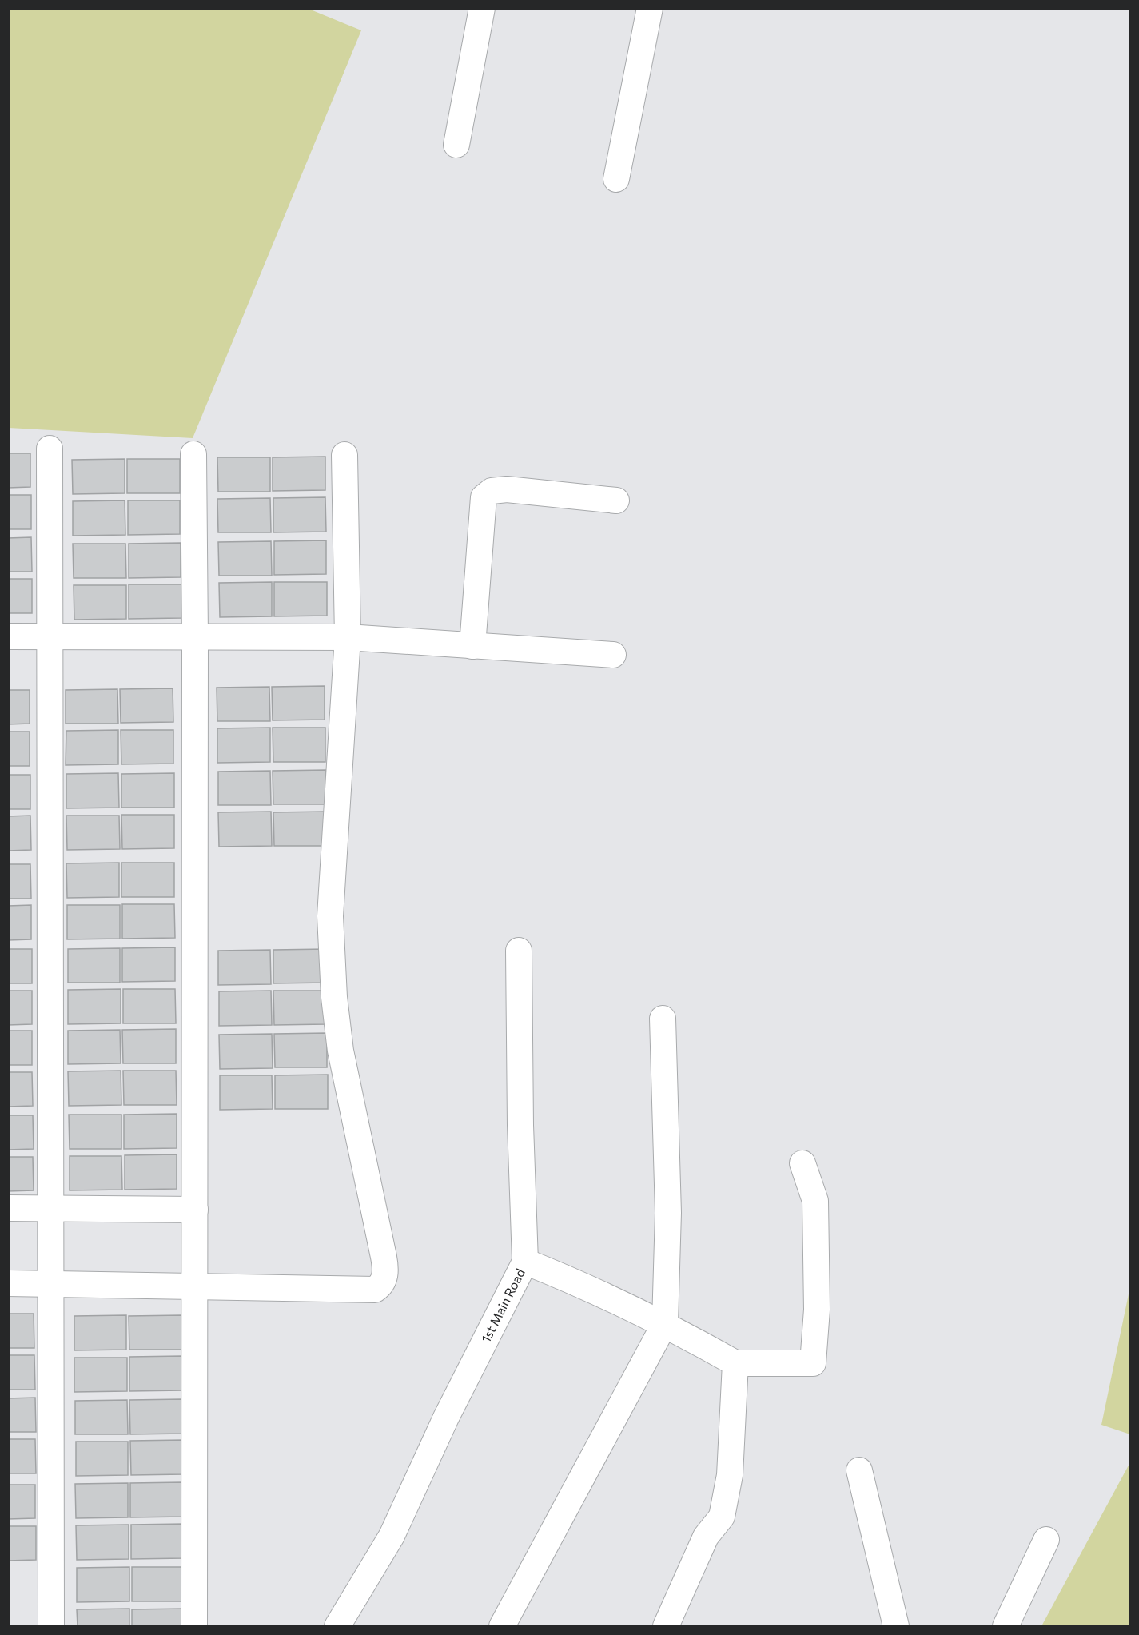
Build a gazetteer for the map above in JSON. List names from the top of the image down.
{
  "streets": {
    "street": ["1st Main Road"]
  }
}
